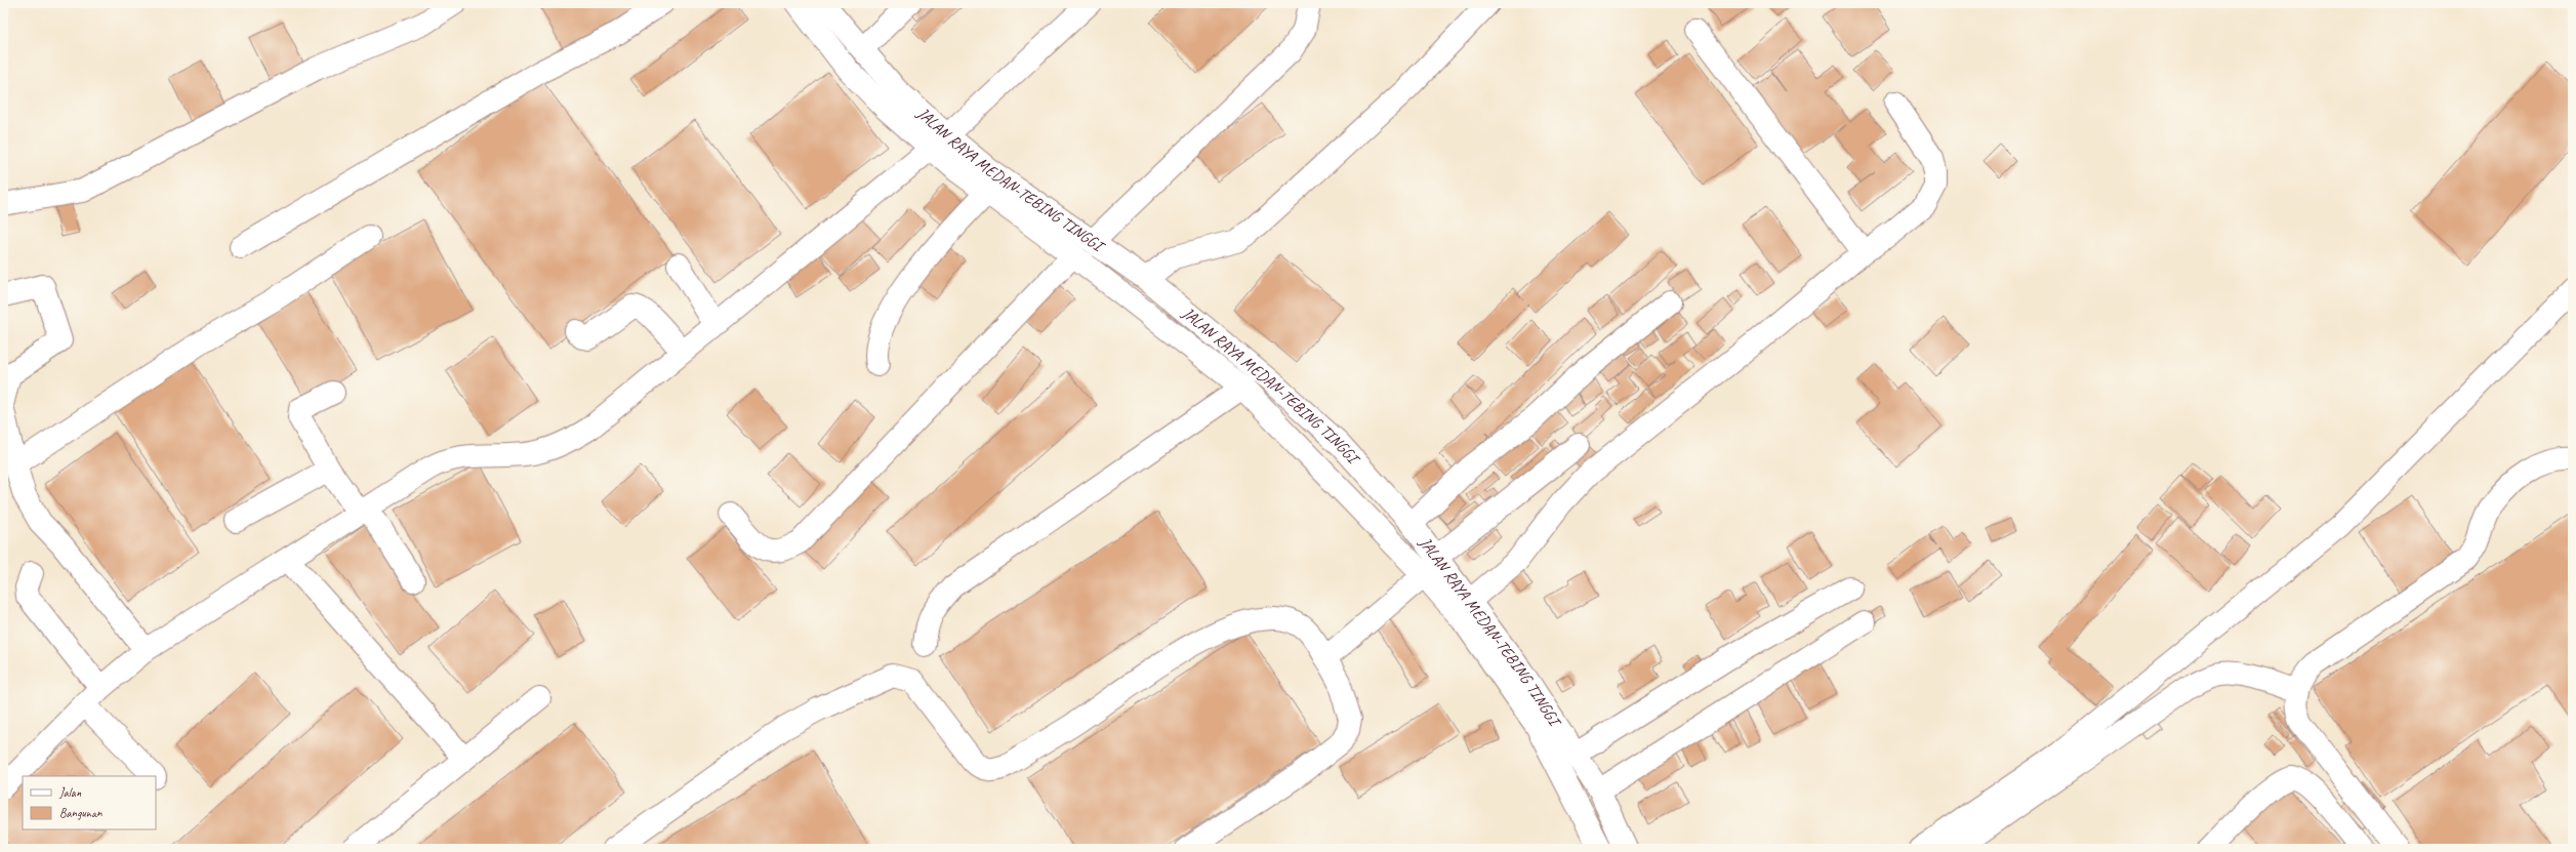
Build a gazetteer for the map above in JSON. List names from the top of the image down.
{
  "streets": {
    "main road": ["JALAN RAYA MEDAN-TEBING TINGGI"]
  },
  "legend": ["Jalan", "Bangunan"]
}
